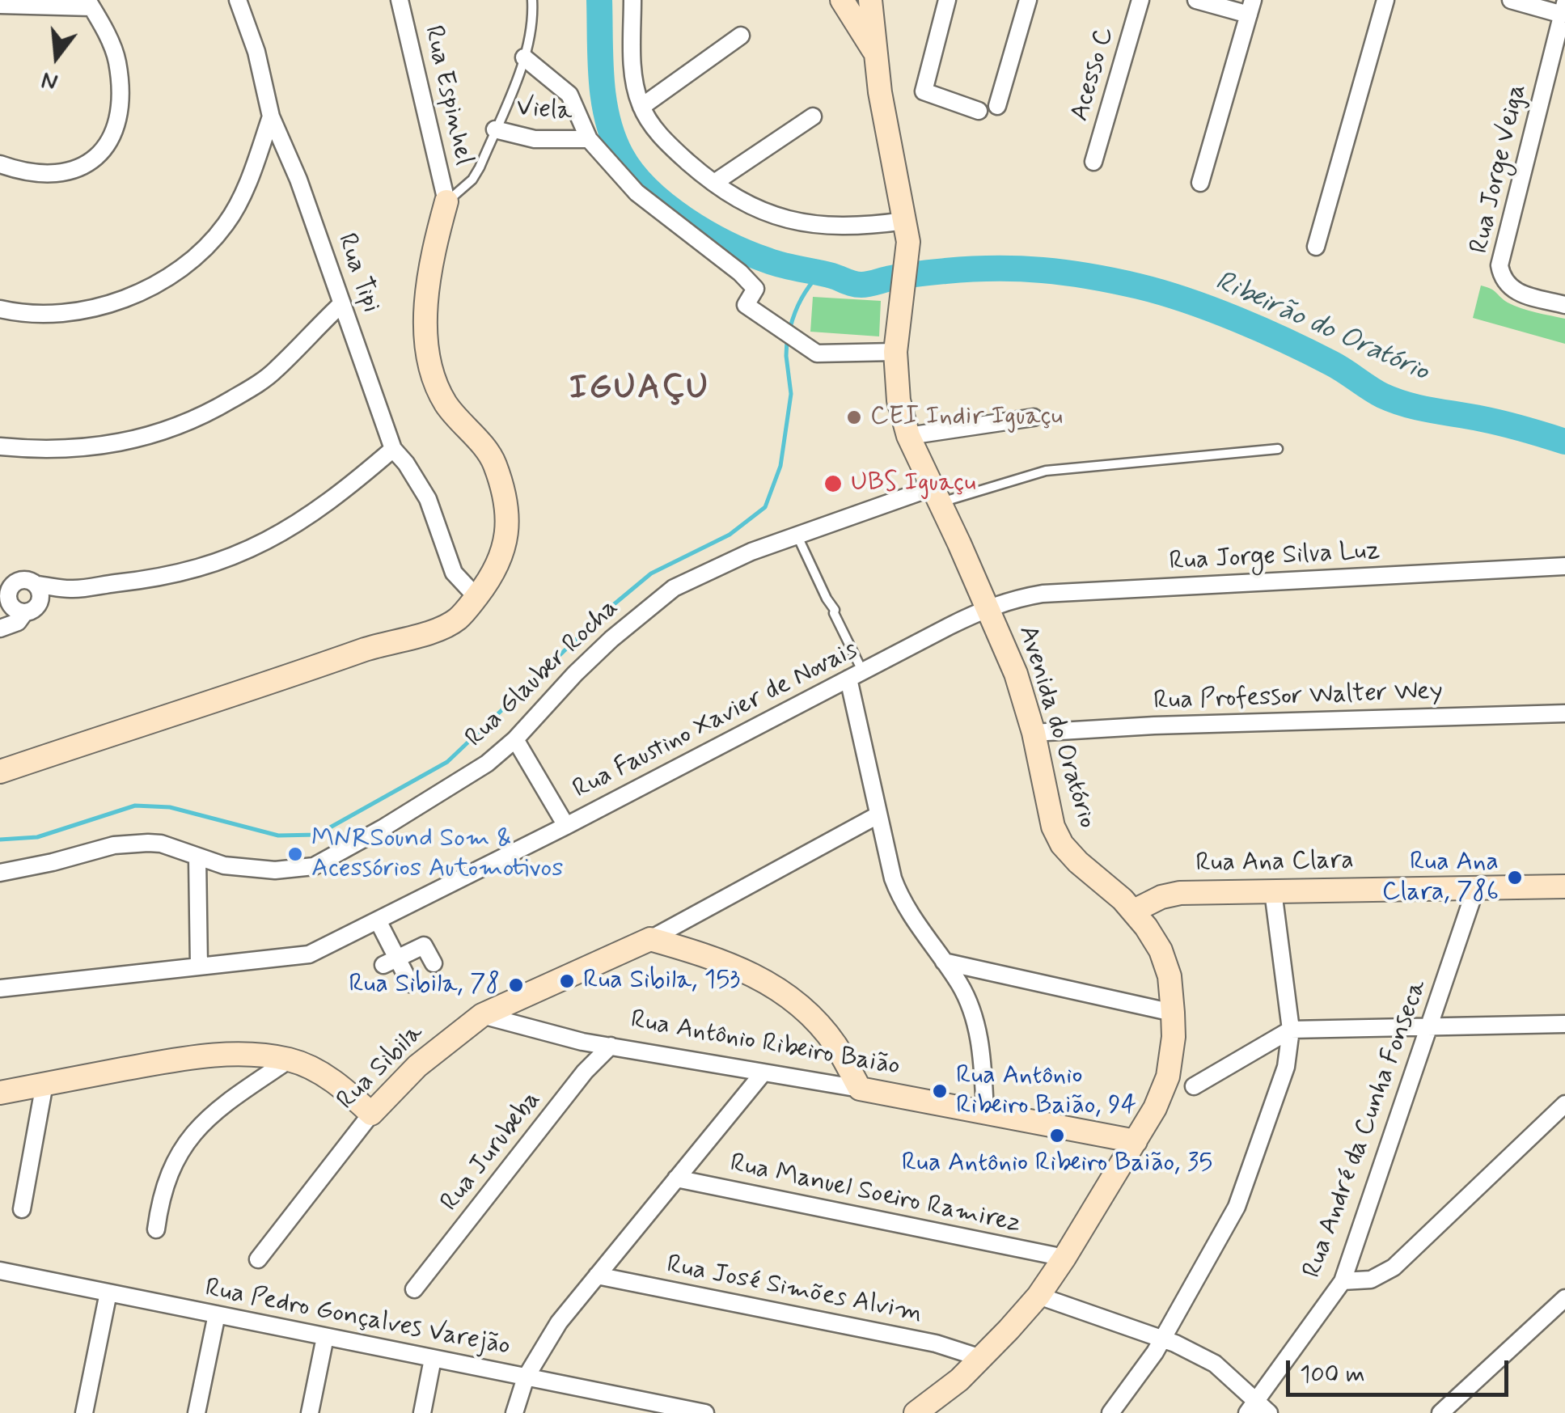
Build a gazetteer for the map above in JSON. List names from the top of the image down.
{
  "streets": {
    "street": [
      "Acesso C",
      "Rua Espinhel",
      "Viela",
      "Rua Jorge Veiga",
      "Rua Tipi",
      "Rua Jorge Silva Luz",
      "Rua Glauber Rocha",
      "Rua Professor Walter Wey",
      "Rua Faustino Xavier de Novais",
      "Avenida do Oratório",
      "Rua Ana Clara",
      "Rua Antônio Ribeiro Baião",
      "Rua Sibila",
      "Rua André da Cunha Fonseca",
      "Rua Jurubeba",
      "Rua Manuel Soeiro Ramirez",
      "Rua José Simões Alvim",
      "Rua Pedro Gonçalves Varejão"
    ]
  },
  "crossings": [
    ["Rua Jorge Silva Luz", "Rua Faustino Xavier de Novais"],
    ["Rua Jorge Silva Luz", "Avenida do Oratório"],
    ["Rua Glauber Rocha", "Avenida do Oratório"],
    ["Rua Professor Walter Wey", "Avenida do Oratório"],
    ["Rua Faustino Xavier de Novais", "Avenida do Oratório"],
    ["Avenida do Oratório", "Rua Ana Clara"],
    ["Avenida do Oratório", "Rua Antônio Ribeiro Baião"],
    ["Avenida do Oratório", "Rua Manuel Soeiro Ramirez"],
    ["Avenida do Oratório", "Rua José Simões Alvim"],
    ["Rua Ana Clara", "Rua André da Cunha Fonseca"],
    ["Rua Antônio Ribeiro Baião", "Rua Sibila"],
    ["Rua Antônio Ribeiro Baião", "Rua Jurubeba"]
  ],
  "districts": ["IGUAÇU"],
  "water": ["Ribeirão do Oratório"],
  "places": [
    "CEI Indir Iguaçu",
    "UBS Iguaçu",
    "MNRSound Som & Acessórios Automotivos",
    "Rua Ana Clara, 786",
    "Rua Sibila, 153",
    "Rua Sibila, 78",
    "Rua Antônio Ribeiro Baião, 94",
    "Rua Antônio Ribeiro Baião, 35"
  ],
  "scale_bar": "100 m",
  "north": "bottom"
}
